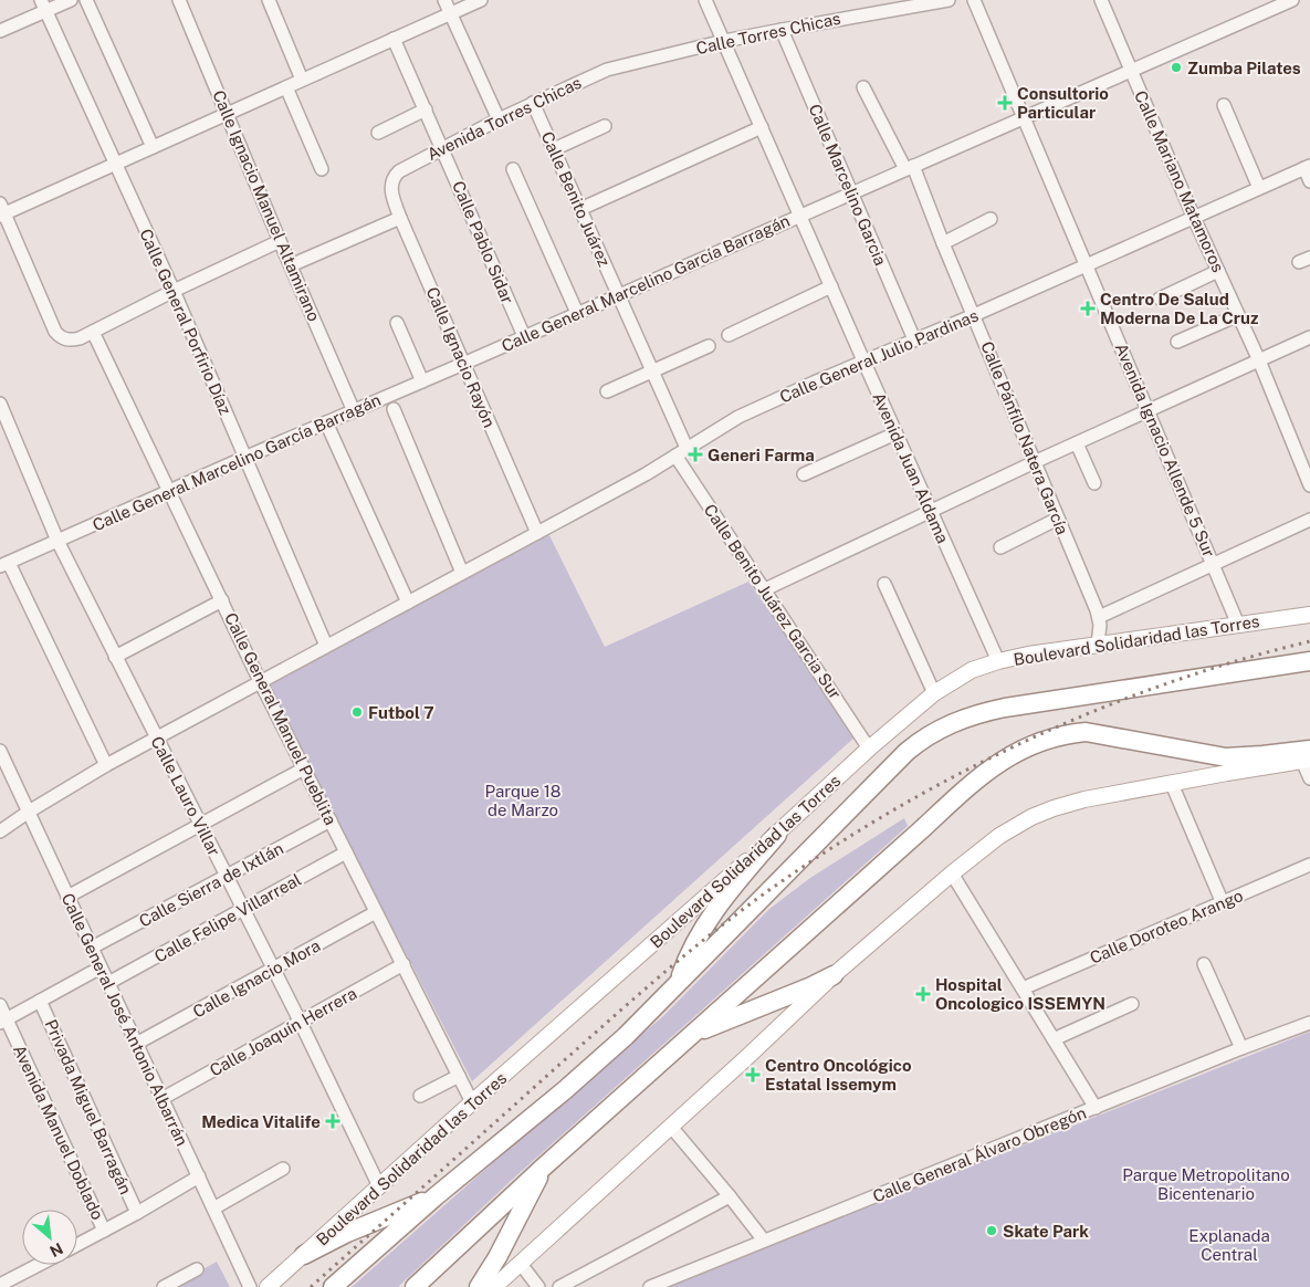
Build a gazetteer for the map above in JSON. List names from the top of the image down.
{
  "streets": {
    "highway": ["Boulevard Solidaridad las Torres"],
    "street": [
      "Calle Torres Chicas",
      "Avenida Torres Chicas",
      "Calle Mariano Matamoros",
      "Calle Marcelino Garcia",
      "Calle Benito Juárez",
      "Calle Ignacio Manuel Altamirano",
      "Calle Pablo Sidar",
      "Calle General Marcelino García Barragán",
      "Calle General Porfirio Díaz",
      "Calle General Julio Pardinas",
      "Calle Ignacio Rayón",
      "Calle Pánfilo Natera García",
      "Avenida Ignacio Allende 5 Sur",
      "Avenida Juan Aldama",
      "Calle Benito Juárez Garcia Sur",
      "Calle General Manuel Pueblita",
      "Calle Lauro Villar",
      "Calle Sierra de Ixtlán",
      "Calle Felipe Villarreal",
      "Calle Doroteo Arango",
      "Calle Ignacio Mora",
      "Calle General José Antonio Albarrán",
      "Calle Joaquín Herrera",
      "Privada Miguel Barragán",
      "Avenida Manuel Doblado",
      "Calle General Álvaro Obregón"
    ]
  },
  "crossings": [
    ["Calle Torres Chicas", "Avenida Torres Chicas"],
    ["Calle Torres Chicas", "Calle Marcelino Garcia"],
    ["Calle Torres Chicas", "Avenida Juan Aldama"],
    ["Avenida Torres Chicas", "Calle Benito Juárez"],
    ["Avenida Torres Chicas", "Calle Pablo Sidar"],
    ["Avenida Torres Chicas", "Calle Ignacio Rayón"],
    ["Calle Mariano Matamoros", "Calle General Marcelino García Barragán"],
    ["Calle Mariano Matamoros", "Calle General Julio Pardinas"],
    ["Calle Marcelino Garcia", "Calle General Marcelino García Barragán"],
    ["Calle Marcelino Garcia", "Calle General Julio Pardinas"],
    ["Calle Benito Juárez", "Calle General Marcelino García Barragán"],
    ["Calle Benito Juárez", "Calle General Julio Pardinas"],
    ["Calle Ignacio Manuel Altamirano", "Calle General Marcelino García Barragán"],
    ["Calle Pablo Sidar", "Calle General Marcelino García Barragán"],
    ["Calle General Marcelino García Barragán", "Calle General Porfirio Díaz"],
    ["Calle General Marcelino García Barragán", "Calle Ignacio Rayón"],
    ["Calle General Marcelino García Barragán", "Calle Pánfilo Natera García"],
    ["Calle General Marcelino García Barragán", "Avenida Ignacio Allende 5 Sur"],
    ["Calle General Marcelino García Barragán", "Avenida Juan Aldama"],
    ["Calle General Marcelino García Barragán", "Calle General Manuel Pueblita"],
    ["Calle General Marcelino García Barragán", "Calle Lauro Villar"],
    ["Calle General Porfirio Díaz", "Calle General Julio Pardinas"],
    ["Calle General Julio Pardinas", "Calle Ignacio Rayón"],
    ["Calle General Julio Pardinas", "Calle Pánfilo Natera García"],
    ["Calle General Julio Pardinas", "Avenida Ignacio Allende 5 Sur"],
    ["Calle General Julio Pardinas", "Avenida Juan Aldama"],
    ["Calle General Julio Pardinas", "Calle Benito Juárez Garcia Sur"],
    ["Calle General Julio Pardinas", "Calle General Manuel Pueblita"],
    ["Calle General Julio Pardinas", "Calle Lauro Villar"],
    ["Calle General Julio Pardinas", "Calle General José Antonio Albarrán"],
    ["Avenida Ignacio Allende 5 Sur", "Boulevard Solidaridad las Torres"],
    ["Avenida Juan Aldama", "Boulevard Solidaridad las Torres"],
    ["Calle Benito Juárez Garcia Sur", "Boulevard Solidaridad las Torres"],
    ["Boulevard Solidaridad las Torres", "Calle General Manuel Pueblita"],
    ["Boulevard Solidaridad las Torres", "Calle Lauro Villar"],
    ["Calle General Manuel Pueblita", "Calle Sierra de Ixtlán"],
    ["Calle General Manuel Pueblita", "Calle Felipe Villarreal"],
    ["Calle General Manuel Pueblita", "Calle Ignacio Mora"],
    ["Calle General Manuel Pueblita", "Calle Joaquín Herrera"],
    ["Calle Lauro Villar", "Calle Sierra de Ixtlán"],
    ["Calle Lauro Villar", "Calle Felipe Villarreal"],
    ["Calle Lauro Villar", "Calle Ignacio Mora"],
    ["Calle Lauro Villar", "Calle Joaquín Herrera"],
    ["Calle Sierra de Ixtlán", "Calle General José Antonio Albarrán"],
    ["Calle Felipe Villarreal", "Calle General José Antonio Albarrán"],
    ["Calle Ignacio Mora", "Calle General José Antonio Albarrán"],
    ["Calle General José Antonio Albarrán", "Calle Joaquín Herrera"]
  ],
  "parks": ["Parque 18 de Marzo", "Parque Metropolitano Bicentenario", "Explanada Central"],
  "places": {
    "other": ["Zumba Pilates", "Futbol 7", "Skate Park"],
    "health": [
      "Consultorio Particular",
      "Centro De Salud Moderna De La Cruz",
      "Generi Farma",
      "Hospital Oncologico ISSEMYN",
      "Centro Oncológico Estatal Issemym",
      "Medica Vitalife"
    ]
  },
  "north": "bottom right"
}
